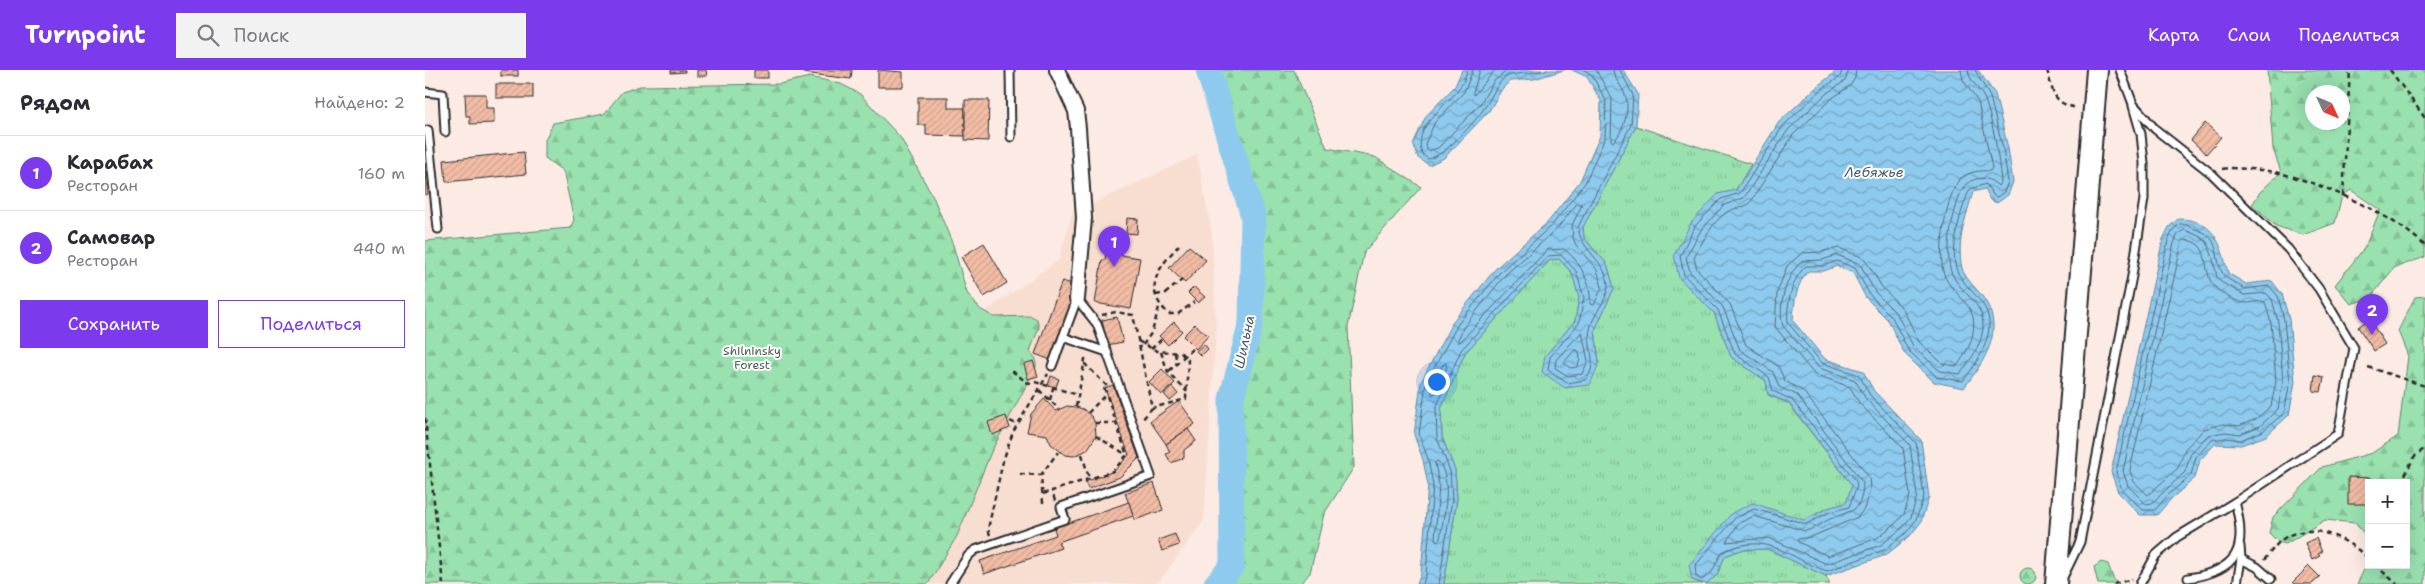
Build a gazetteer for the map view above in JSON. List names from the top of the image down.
{
  "water": ["Лебяжье", "Шильна"],
  "parks": ["Shilninsky Forest"],
  "north": "bottom right",
  "page": {
    "header": "Turnpoint",
    "search": "Поиск",
    "nav": ["Карта", "Слои", "Поделиться"],
    "heading": ["Рядом", "Найдено: 2"],
    "list": [
      {
        "mark": "1",
        "name": "Карабах",
        "note": "Ресторан",
        "value": "160 m"
      },
      {
        "mark": "2",
        "name": "Самовар",
        "note": "Ресторан",
        "value": "440 m"
      }
    ],
    "pins": ["1", "2"],
    "buttons": ["Сохранить", "Поделиться"],
    "map_buttons": ["+", "−"]
  }
}
